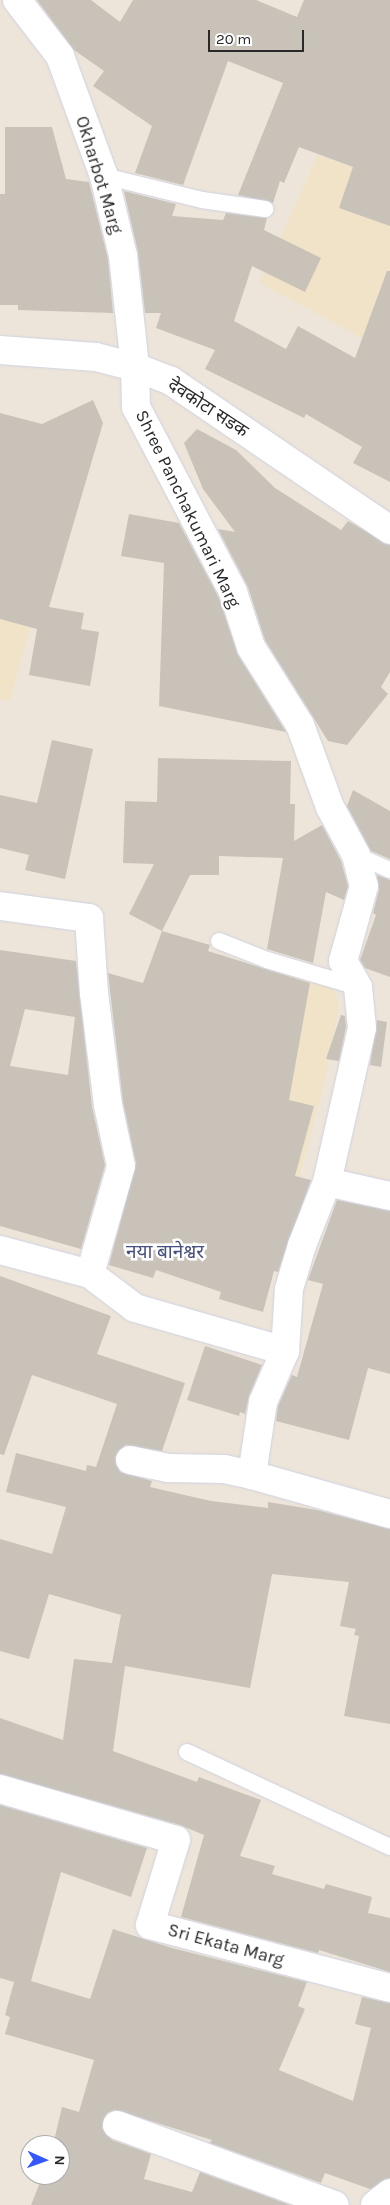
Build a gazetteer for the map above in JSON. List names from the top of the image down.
{
  "streets": {
    "street": [
      "Okharbot Marg",
      "देवकोटा सडक",
      "Shree Panchakumari Marg",
      "Sri Ekata Marg"
    ]
  },
  "crossings": [
    ["Okharbot Marg", "देवकोटा सडक"],
    ["Okharbot Marg", "Shree Panchakumari Marg"],
    ["देवकोटा सडक", "Shree Panchakumari Marg"]
  ],
  "districts": ["नया बानेश्वर"],
  "scale_bar": "20 m",
  "north": "right"
}
